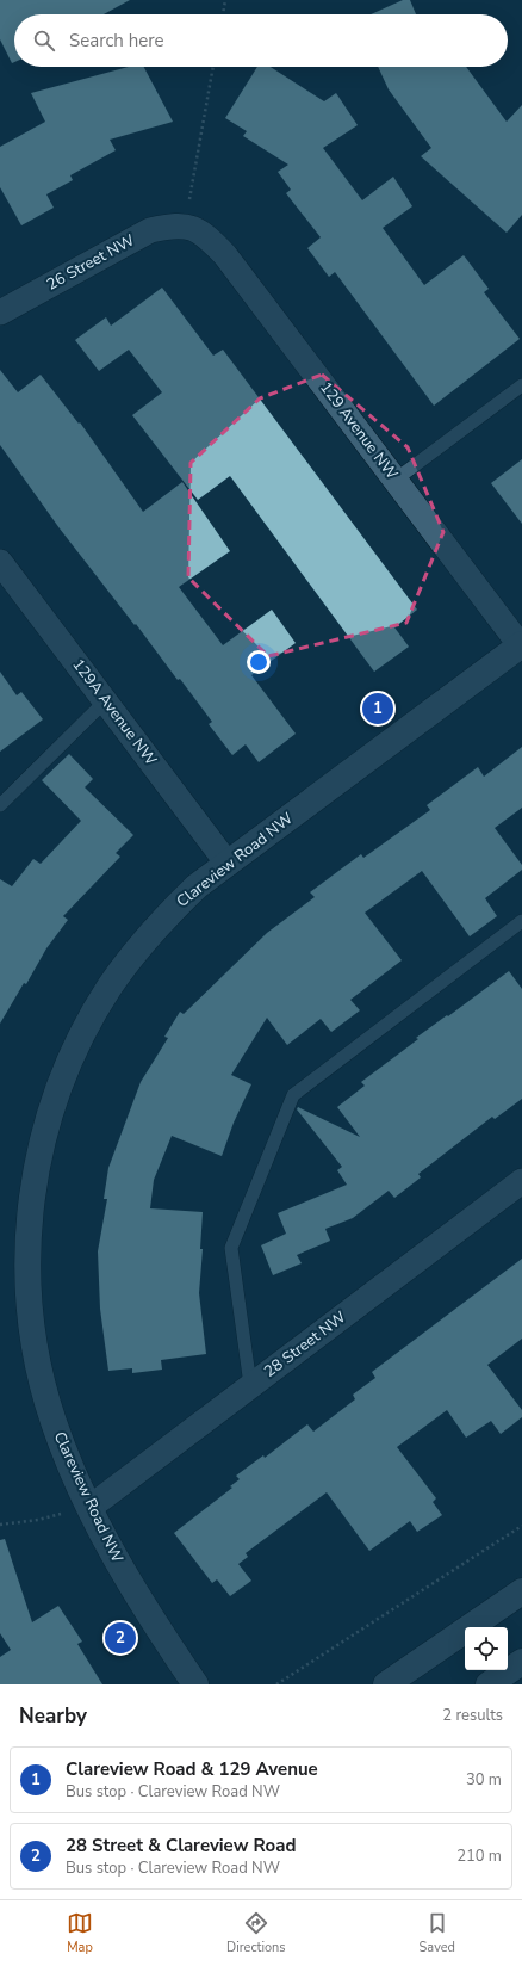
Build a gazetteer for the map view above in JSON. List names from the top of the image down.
{
  "streets": {
    "street": [
      "26 Street NW",
      "129 Avenue NW",
      "129A Avenue NW",
      "Clareview Road NW",
      "28 Street NW"
    ]
  },
  "crossings": [
    ["26 Street NW", "129 Avenue NW"],
    ["129 Avenue NW", "Clareview Road NW"],
    ["129A Avenue NW", "Clareview Road NW"],
    ["Clareview Road NW", "28 Street NW"]
  ],
  "page": {
    "search": "Search here",
    "pins": ["1", "2"],
    "heading": ["Nearby", "2 results"],
    "list": [
      {
        "mark": "1",
        "name": "Clareview Road & 129 Avenue",
        "note": "Bus stop · Clareview Road NW",
        "value": "30 m"
      },
      {
        "mark": "2",
        "name": "28 Street & Clareview Road",
        "note": "Bus stop · Clareview Road NW",
        "value": "210 m"
      }
    ],
    "nav": ["Map", "Directions", "Saved"]
  }
}
